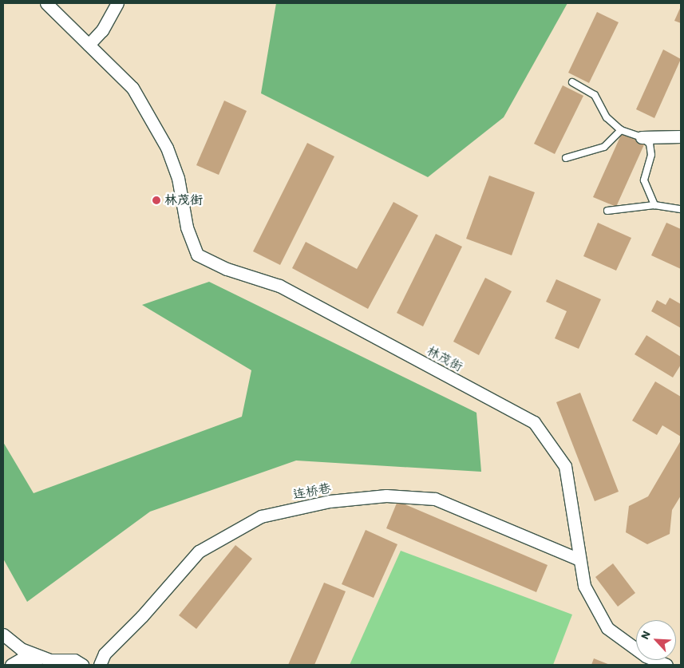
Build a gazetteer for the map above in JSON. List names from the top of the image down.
{
  "streets": {
    "street": ["林茂街", "连桥巷"]
  },
  "crossings": [
    ["林茂街", "连桥巷"]
  ],
  "places": ["林茂街"],
  "north": "top left"
}
